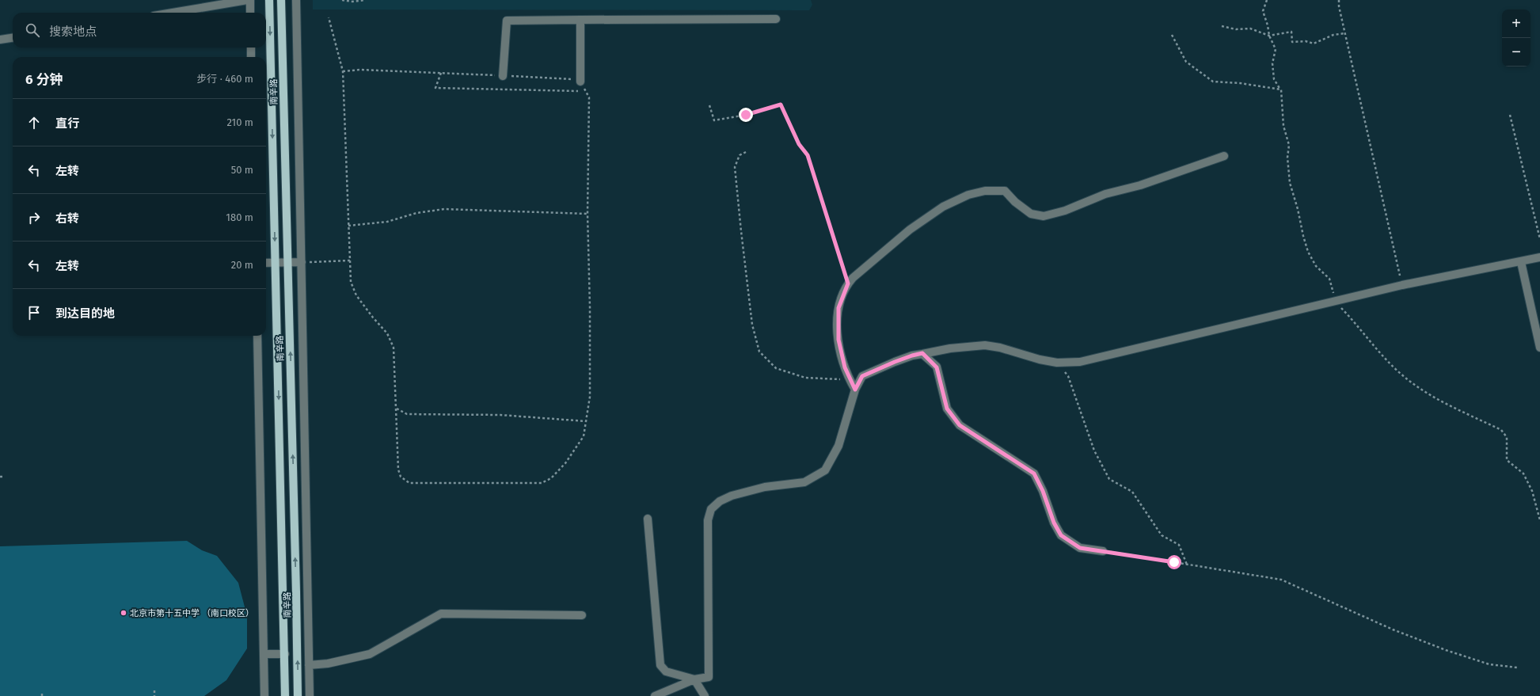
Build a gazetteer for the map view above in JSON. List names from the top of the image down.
{
  "streets": {
    "main road": ["南辛路"]
  },
  "places": ["北京市第十五中学 （南口校区）"],
  "page": {
    "map_buttons": ["+", "−"],
    "search": "搜索地点",
    "heading": ["6 分钟", "步行 · 460 m"],
    "list": [
      ["直行", "210 m"],
      ["左转", "50 m"],
      ["右转", "180 m"],
      ["左转", "20 m"],
      "到达目的地"
    ]
  }
}
